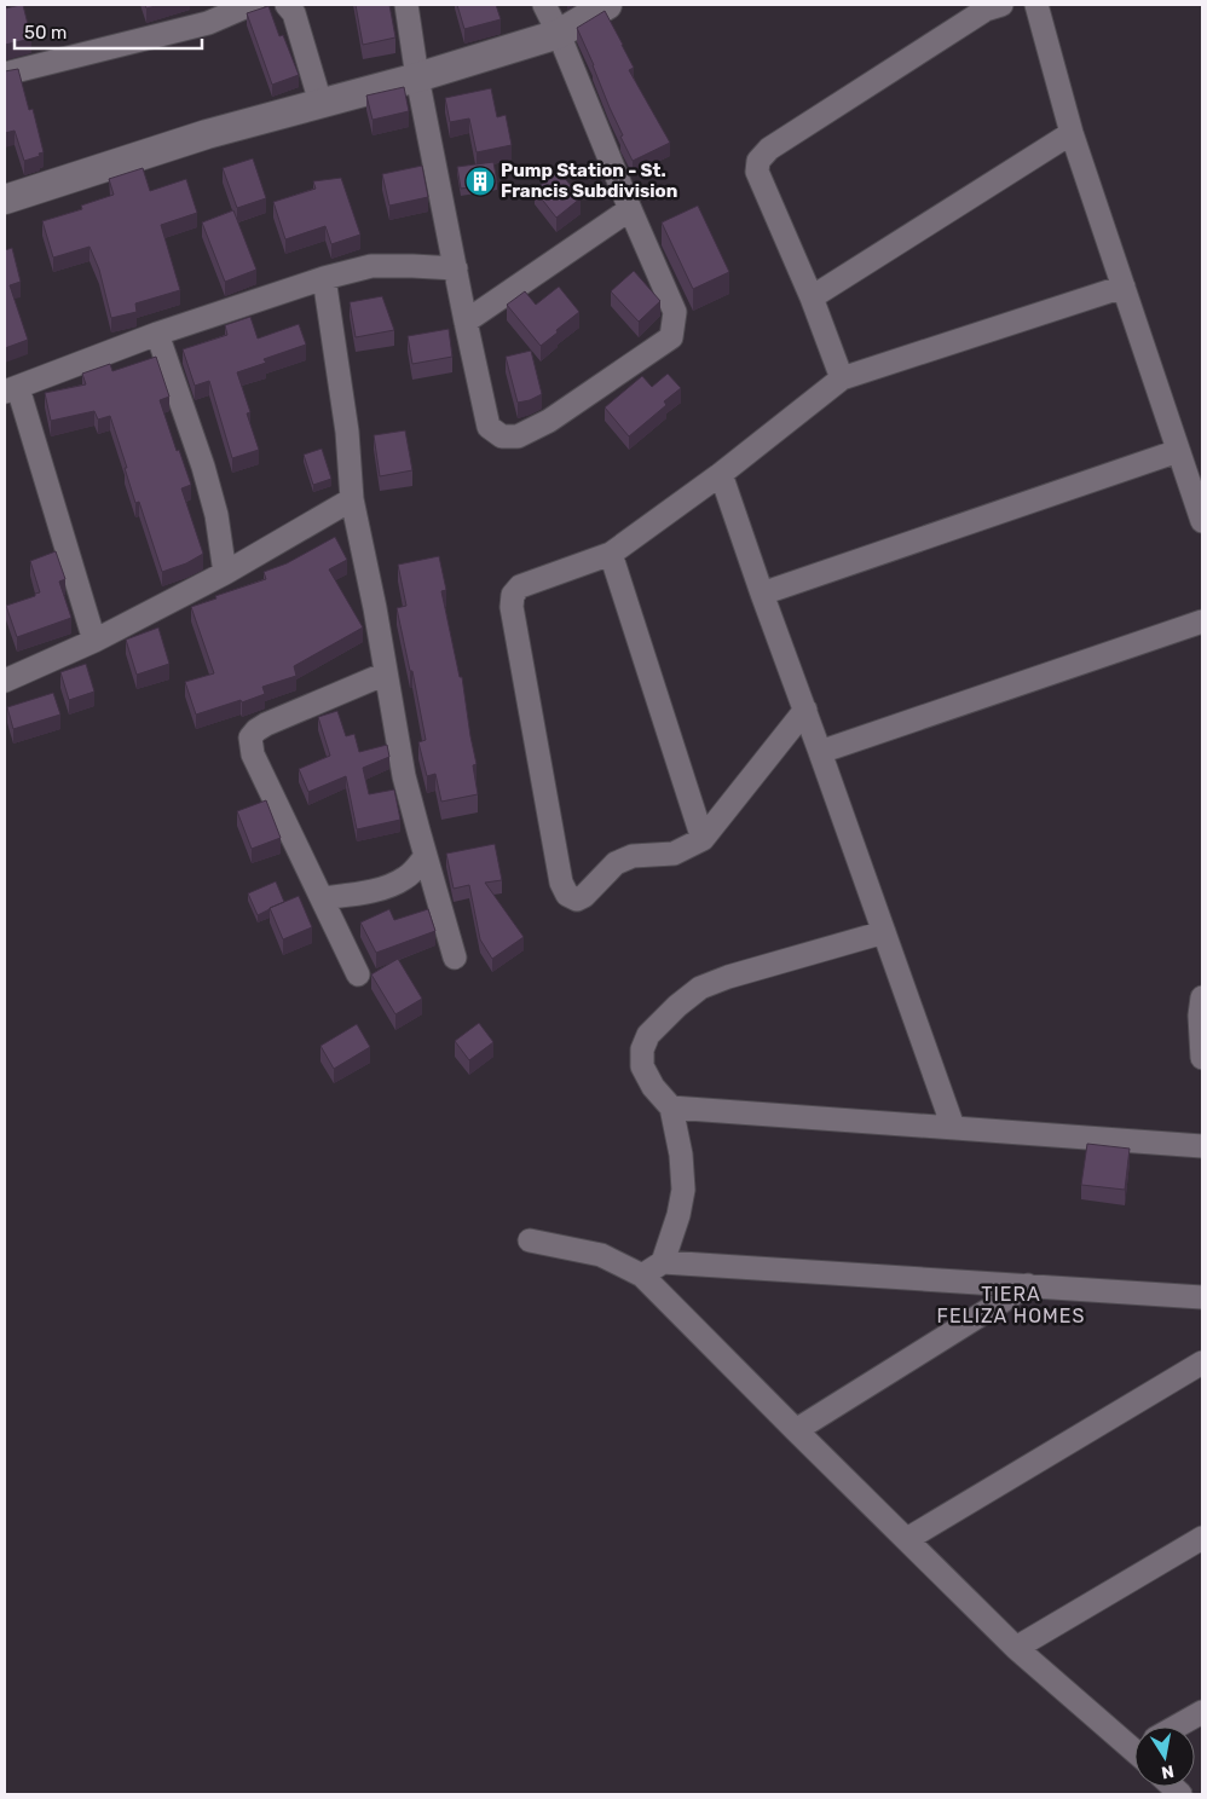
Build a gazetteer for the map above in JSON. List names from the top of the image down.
{
  "districts": ["TIERA FELIZA HOMES"],
  "places": {
    "building": ["Pump Station - St. Francis Subdivision"]
  },
  "scale_bar": "50 m",
  "north": "bottom"
}
